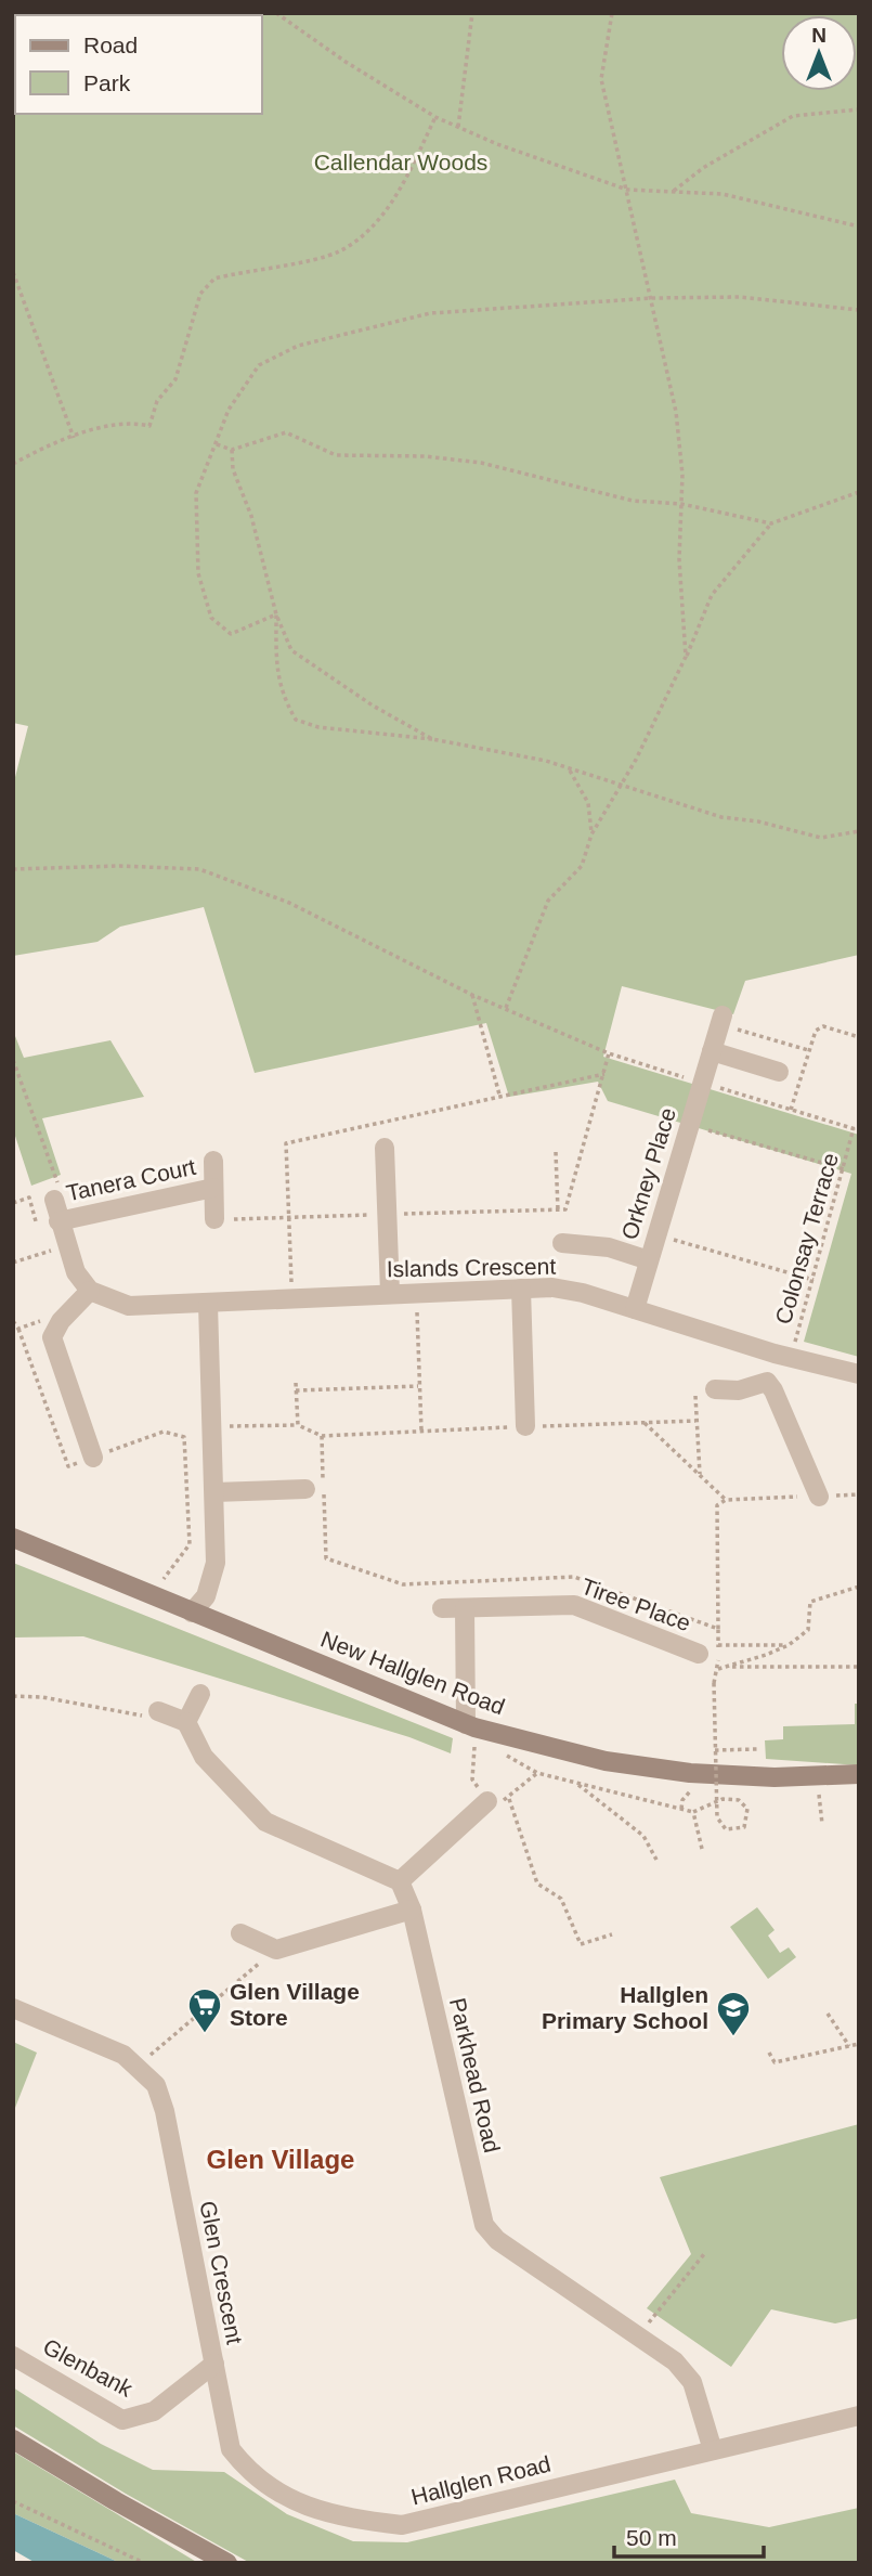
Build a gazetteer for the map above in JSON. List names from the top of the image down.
{
  "streets": {
    "street": [
      "Orkney Place",
      "Tanera Court",
      "Islands Crescent",
      "Tiree Place",
      "New Hallglen Road",
      "Parkhead Road",
      "Glen Crescent",
      "Glenbank",
      "Hallglen Road"
    ],
    "path": ["Colonsay Terrace"]
  },
  "crossings": [
    ["Orkney Place", "Islands Crescent"],
    ["Colonsay Terrace", "Islands Crescent"],
    ["Parkhead Road", "Hallglen Road"],
    ["Glen Crescent", "Glenbank"],
    ["Glen Crescent", "Hallglen Road"],
    ["Glenbank", "Hallglen Road"]
  ],
  "districts": ["Glen Village"],
  "parks": ["Callendar Woods"],
  "places": {
    "supermarket": ["Glen Village Store"],
    "school or university": ["Hallglen Primary School"]
  },
  "legend": ["Road", "Park"],
  "scale_bar": "50 m",
  "north": "top"
}
